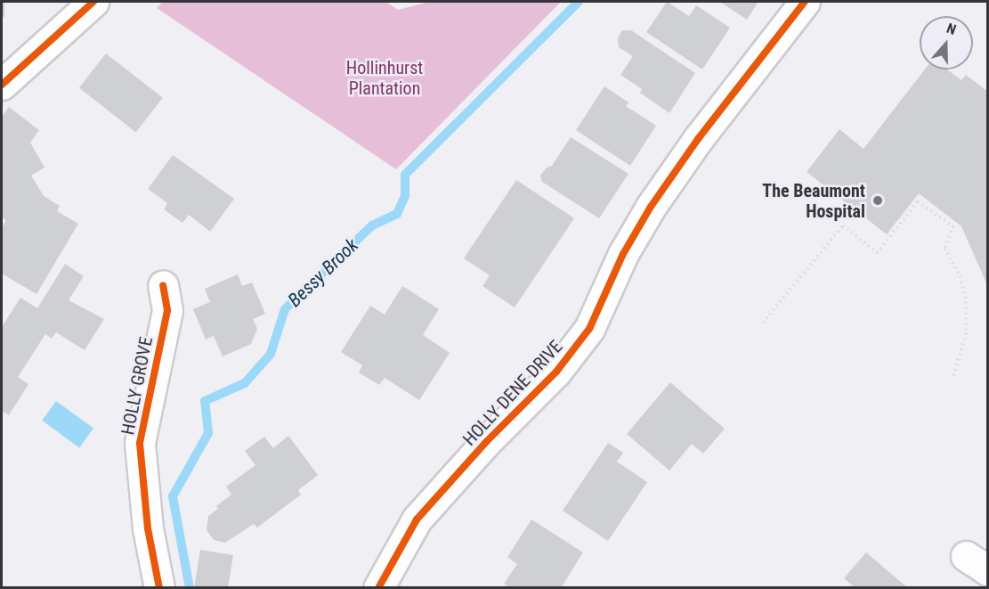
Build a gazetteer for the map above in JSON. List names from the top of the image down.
{
  "streets": {
    "street": ["HOLLY GROVE", "HOLLY DENE DRIVE"]
  },
  "water": ["Bessy Brook"],
  "parks": ["Hollinhurst Plantation"],
  "places": ["The Beaumont Hospital"],
  "north": "top"
}
